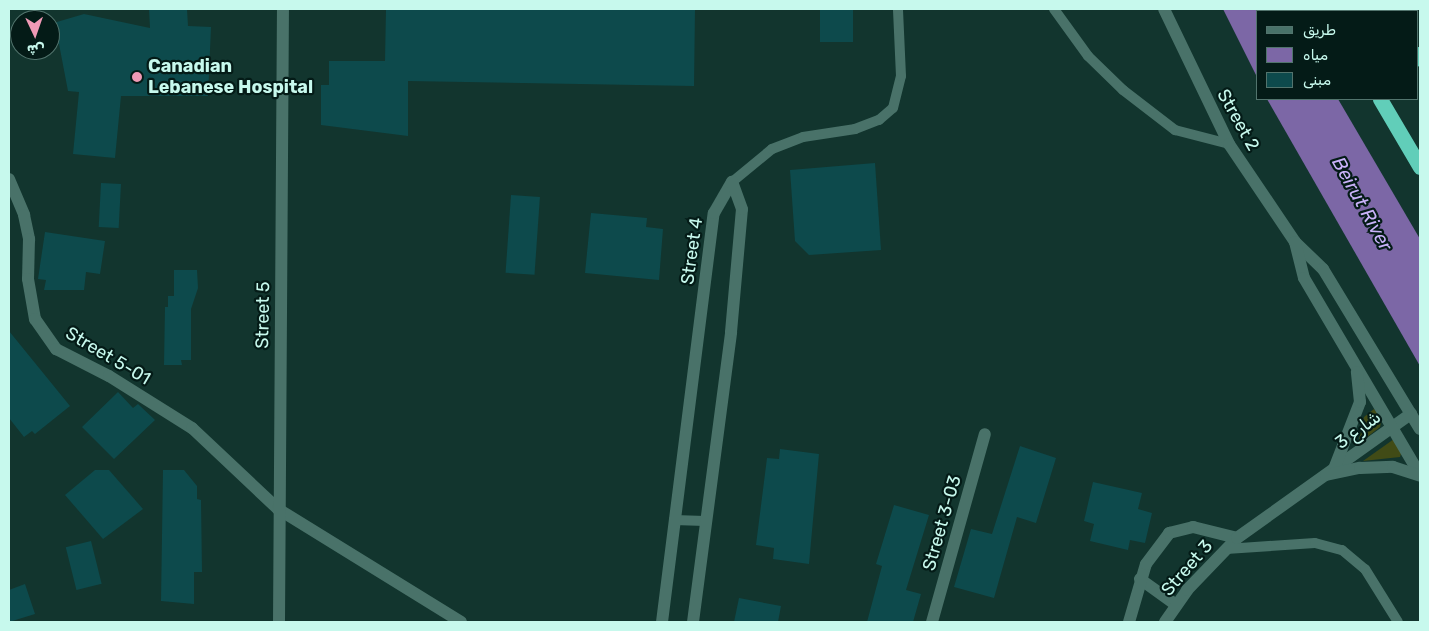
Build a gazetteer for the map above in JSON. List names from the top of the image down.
{
  "streets": {
    "street": [
      "Street 2",
      "Street 4",
      "Street 5",
      "Street 5-01",
      "شارع 3",
      "Street 3-03",
      "Street 3"
    ]
  },
  "crossings": [
    ["Street 5", "Street 5-01"],
    ["شارع 3", "Street 3"]
  ],
  "water": ["Beirut River"],
  "places": ["Canadian Lebanese Hospital"],
  "legend": ["طريق", "مياه", "مبنى"],
  "north": "bottom"
}
